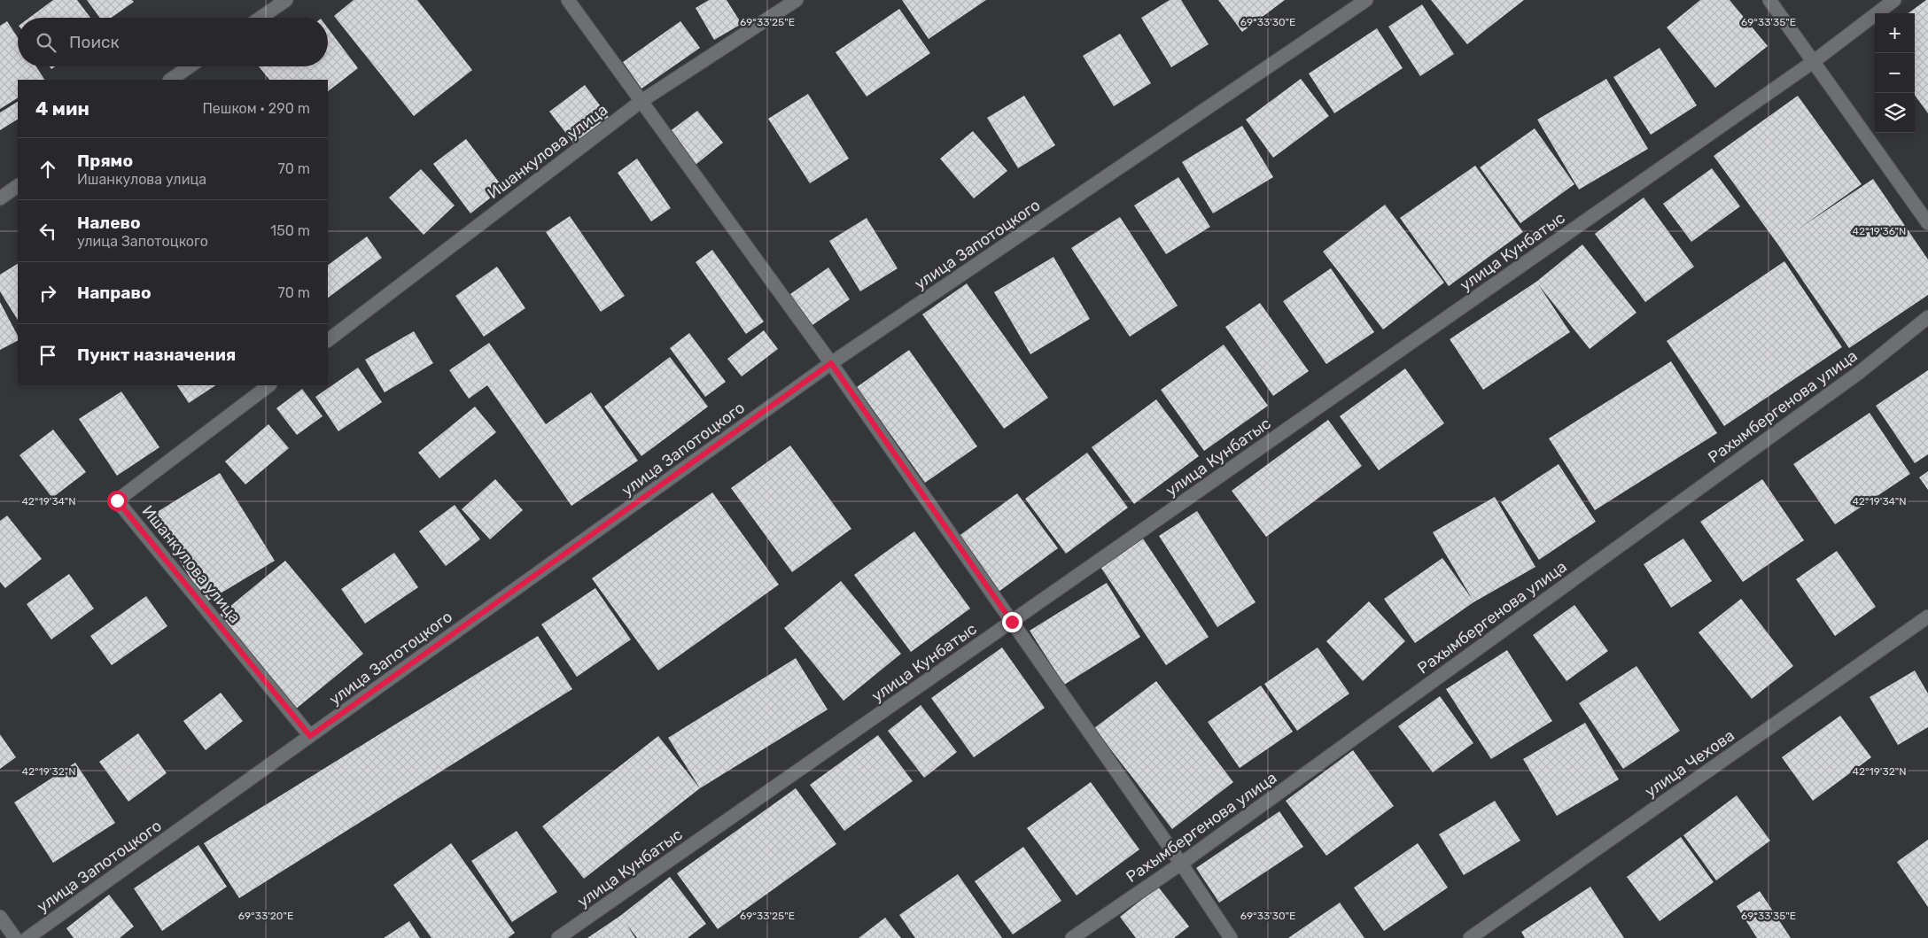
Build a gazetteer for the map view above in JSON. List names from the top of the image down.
{
  "streets": {
    "street": [
      "Ишанкулова улица",
      "улица Запотоцкого",
      "улица Кунбатыс",
      "Рахымбергенова улица",
      "улица Чехова"
    ]
  },
  "crossings": [
    ["Ишанкулова улица", "улица Запотоцкого"]
  ],
  "page": {
    "map_buttons": ["+", "−"],
    "search": "Поиск",
    "heading": ["4 мин", "Пешком · 290 m"],
    "list": [
      ["Прямо", "Ишанкулова улица", "70 m"],
      ["Налево", "улица Запотоцкого", "150 m"],
      ["Направо", "70 m"],
      "Пункт назначения"
    ]
  },
  "coordinates": [
    "69°33'25\"E",
    "69°33'30\"E",
    "69°33'35\"E",
    "42°19'36\"N",
    "42°19'34\"N",
    "42°19'32\"N",
    "69°33'20\"E"
  ]
}
